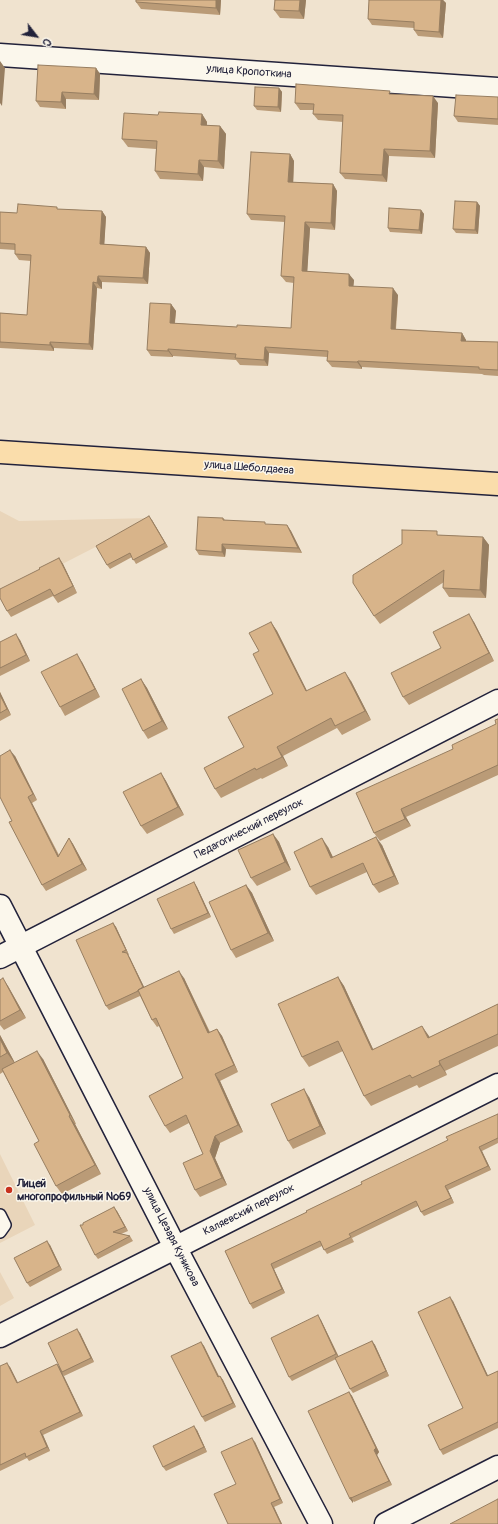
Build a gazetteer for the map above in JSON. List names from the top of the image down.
{
  "streets": {
    "main road": ["улица Шеболдаева"],
    "street": [
      "улица Кропоткина",
      "Педагогический переулок",
      "Каляевский переулок",
      "улица Цезаря Куникова"
    ]
  },
  "crossings": [
    ["Педагогический переулок", "улица Цезаря Куникова"],
    ["Каляевский переулок", "улица Цезаря Куникова"]
  ],
  "places": ["Лицей многопрофильный №69"],
  "north": "bottom right"
}
